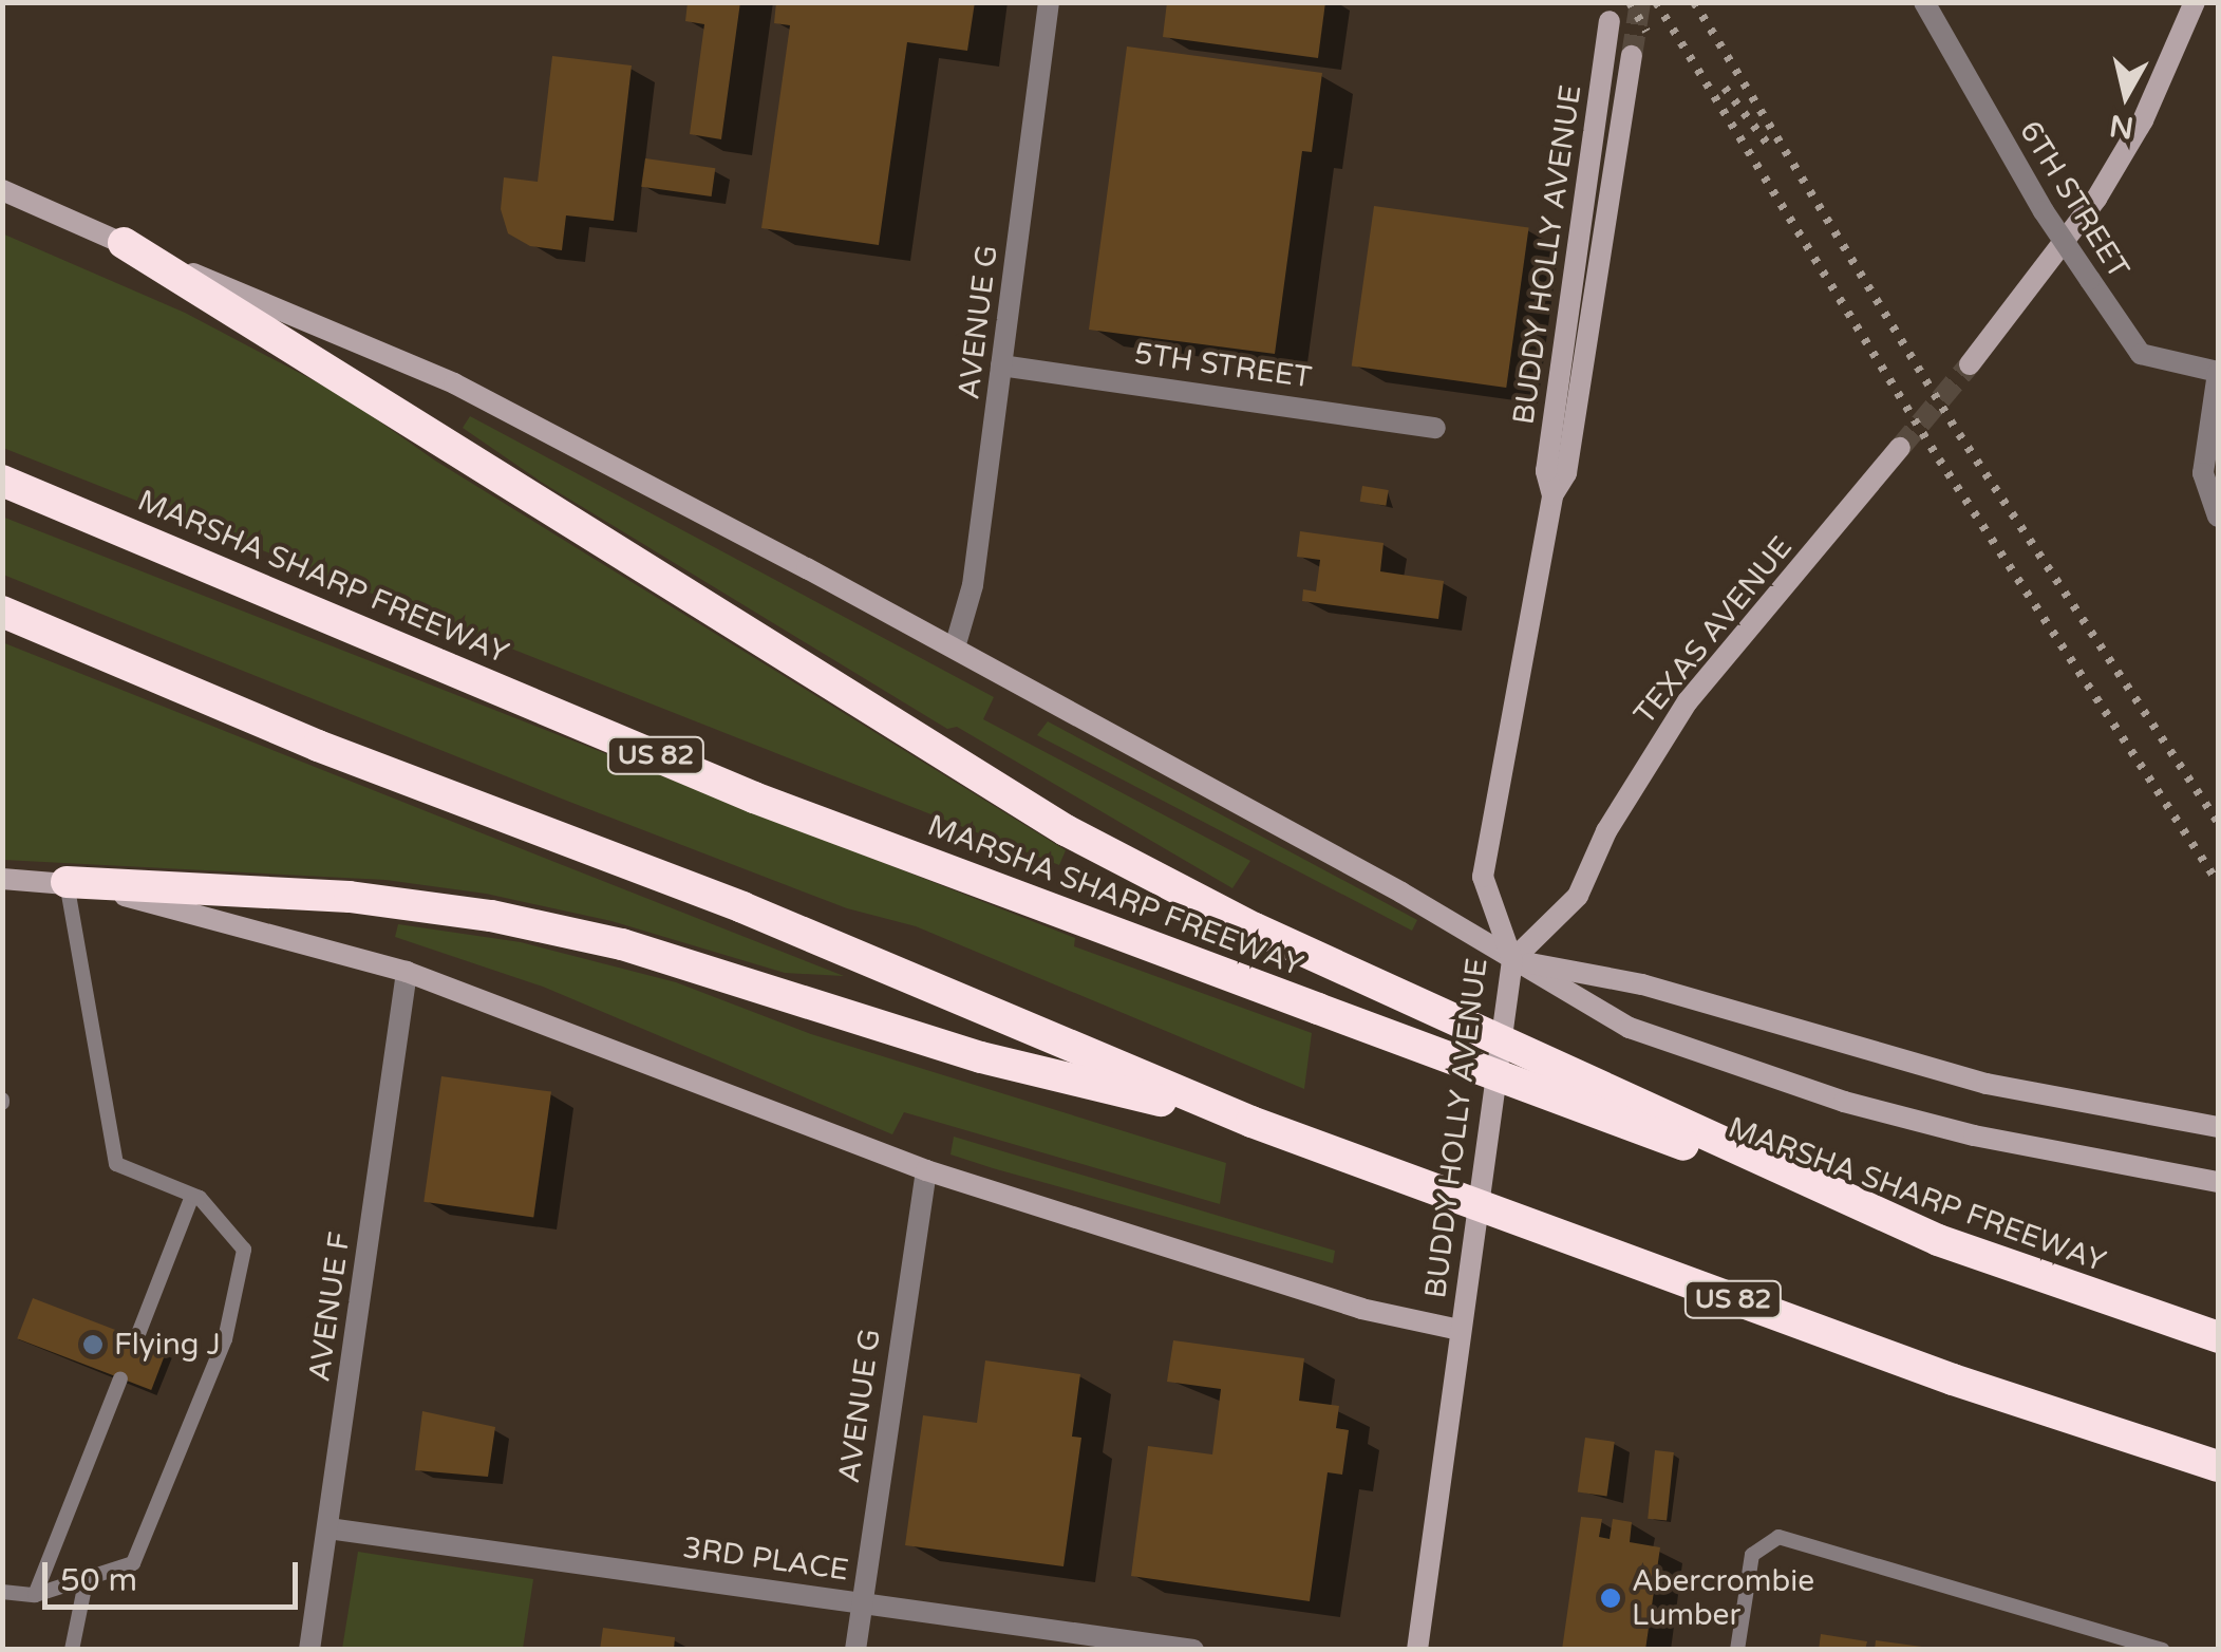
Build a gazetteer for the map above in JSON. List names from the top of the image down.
{
  "streets": {
    "highway": ["MARSHA SHARP FREEWAY", "US 82"],
    "main road": ["BUDDY HOLLY AVENUE", "TEXAS AVENUE"],
    "street": [
      "6TH STREET",
      "AVENUE G",
      "5TH STREET",
      "AVENUE F",
      "3RD PLACE"
    ]
  },
  "crossings": [
    ["BUDDY HOLLY AVENUE", "MARSHA SHARP FREEWAY"],
    ["BUDDY HOLLY AVENUE", "TEXAS AVENUE"],
    ["AVENUE G", "5TH STREET"],
    ["AVENUE G", "MARSHA SHARP FREEWAY"],
    ["AVENUE G", "3RD PLACE"],
    ["MARSHA SHARP FREEWAY", "TEXAS AVENUE"],
    ["AVENUE F", "3RD PLACE"]
  ],
  "places": ["Flying J", "Abercrombie Lumber"],
  "scale_bar": "50 m",
  "north": "bottom"
}
